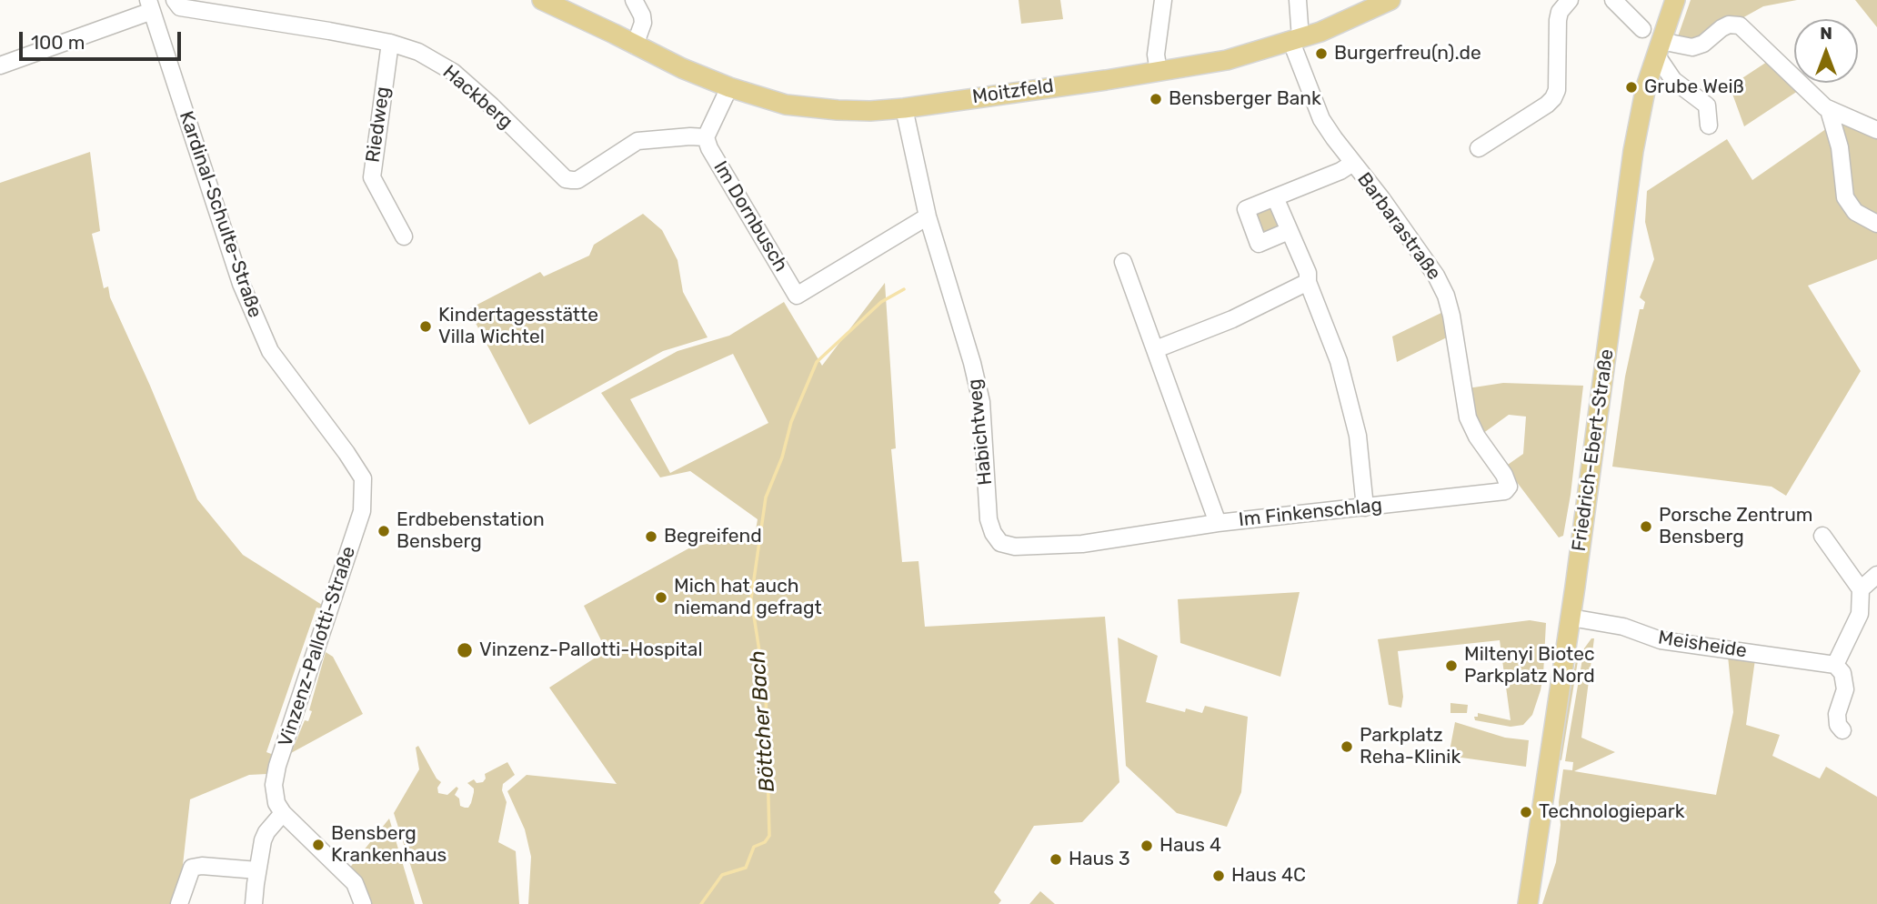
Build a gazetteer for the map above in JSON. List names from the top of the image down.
{
  "streets": {
    "main road": ["Moitzfeld", "Friedrich-Ebert-Straße"],
    "street": [
      "Hackberg",
      "Riedweg",
      "Kardinal-Schulte-Straße",
      "Im Dornbusch",
      "Barbarastraße",
      "Habichtweg",
      "Im Finkenschlag",
      "Meisheide",
      "Vinzenz-Pallotti-Straße"
    ]
  },
  "crossings": [
    ["Moitzfeld", "Barbarastraße"],
    ["Moitzfeld", "Habichtweg"],
    ["Hackberg", "Riedweg"],
    ["Hackberg", "Im Dornbusch"],
    ["Kardinal-Schulte-Straße", "Vinzenz-Pallotti-Straße"],
    ["Im Dornbusch", "Habichtweg"],
    ["Barbarastraße", "Im Finkenschlag"],
    ["Habichtweg", "Im Finkenschlag"],
    ["Friedrich-Ebert-Straße", "Meisheide"]
  ],
  "water": ["Böttcher Bach"],
  "places": [
    "Burgerfreu(n).de",
    "Grube Weiß",
    "Bensberger Bank",
    "Kindertagesstätte Villa Wichtel",
    "Porsche Zentrum Bensberg",
    "Erdbebenstation Bensberg",
    "Begreifend",
    "Mich hat auch niemand gefragt",
    "Vinzenz-Pallotti-Hospital",
    "Miltenyi Biotec Parkplatz Nord",
    "Parkplatz Reha-Klinik",
    "Technologiepark",
    "Bensberg Krankenhaus",
    "Haus 4",
    "Haus 3",
    "Haus 4C"
  ],
  "scale_bar": "100 m",
  "north": "top"
}
